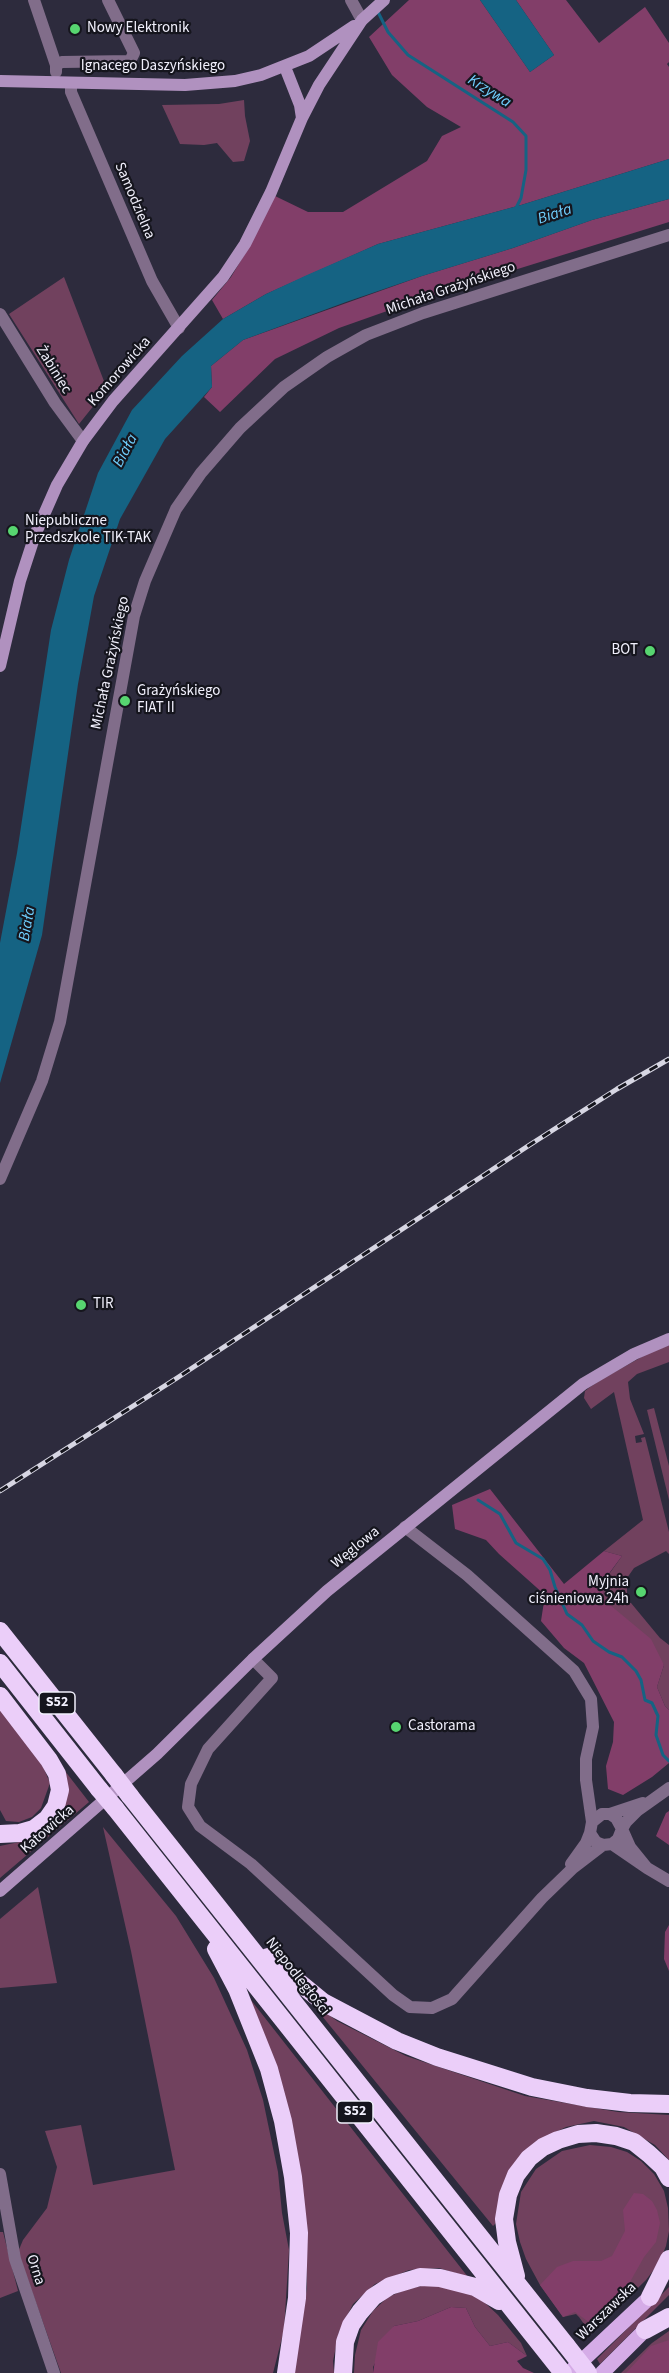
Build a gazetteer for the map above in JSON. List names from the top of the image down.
{
  "streets": {
    "highway": ["S52", "Niepodległości"],
    "main road": ["Warszawska"],
    "street": [
      "Ignacego Daszyńskiego",
      "Samodzielna",
      "Michała Grażyńskiego",
      "Żabiniec",
      "Komorowicka",
      "Węglowa",
      "Katowicka",
      "Orna"
    ]
  },
  "crossings": [
    ["Ignacego Daszyńskiego", "Samodzielna"],
    ["Ignacego Daszyńskiego", "Komorowicka"],
    ["Samodzielna", "Komorowicka"],
    ["Żabiniec", "Komorowicka"],
    ["Węglowa", "Katowicka"]
  ],
  "water": ["Krzywa", "Biała"],
  "places": [
    "Nowy Elektronik",
    "Niepubliczne Przedszkole TIK-TAK",
    "BOT",
    "Grażyńskiego FIAT II",
    "TIR",
    "Myjnia ciśnieniowa 24h",
    "Castorama"
  ]
}
